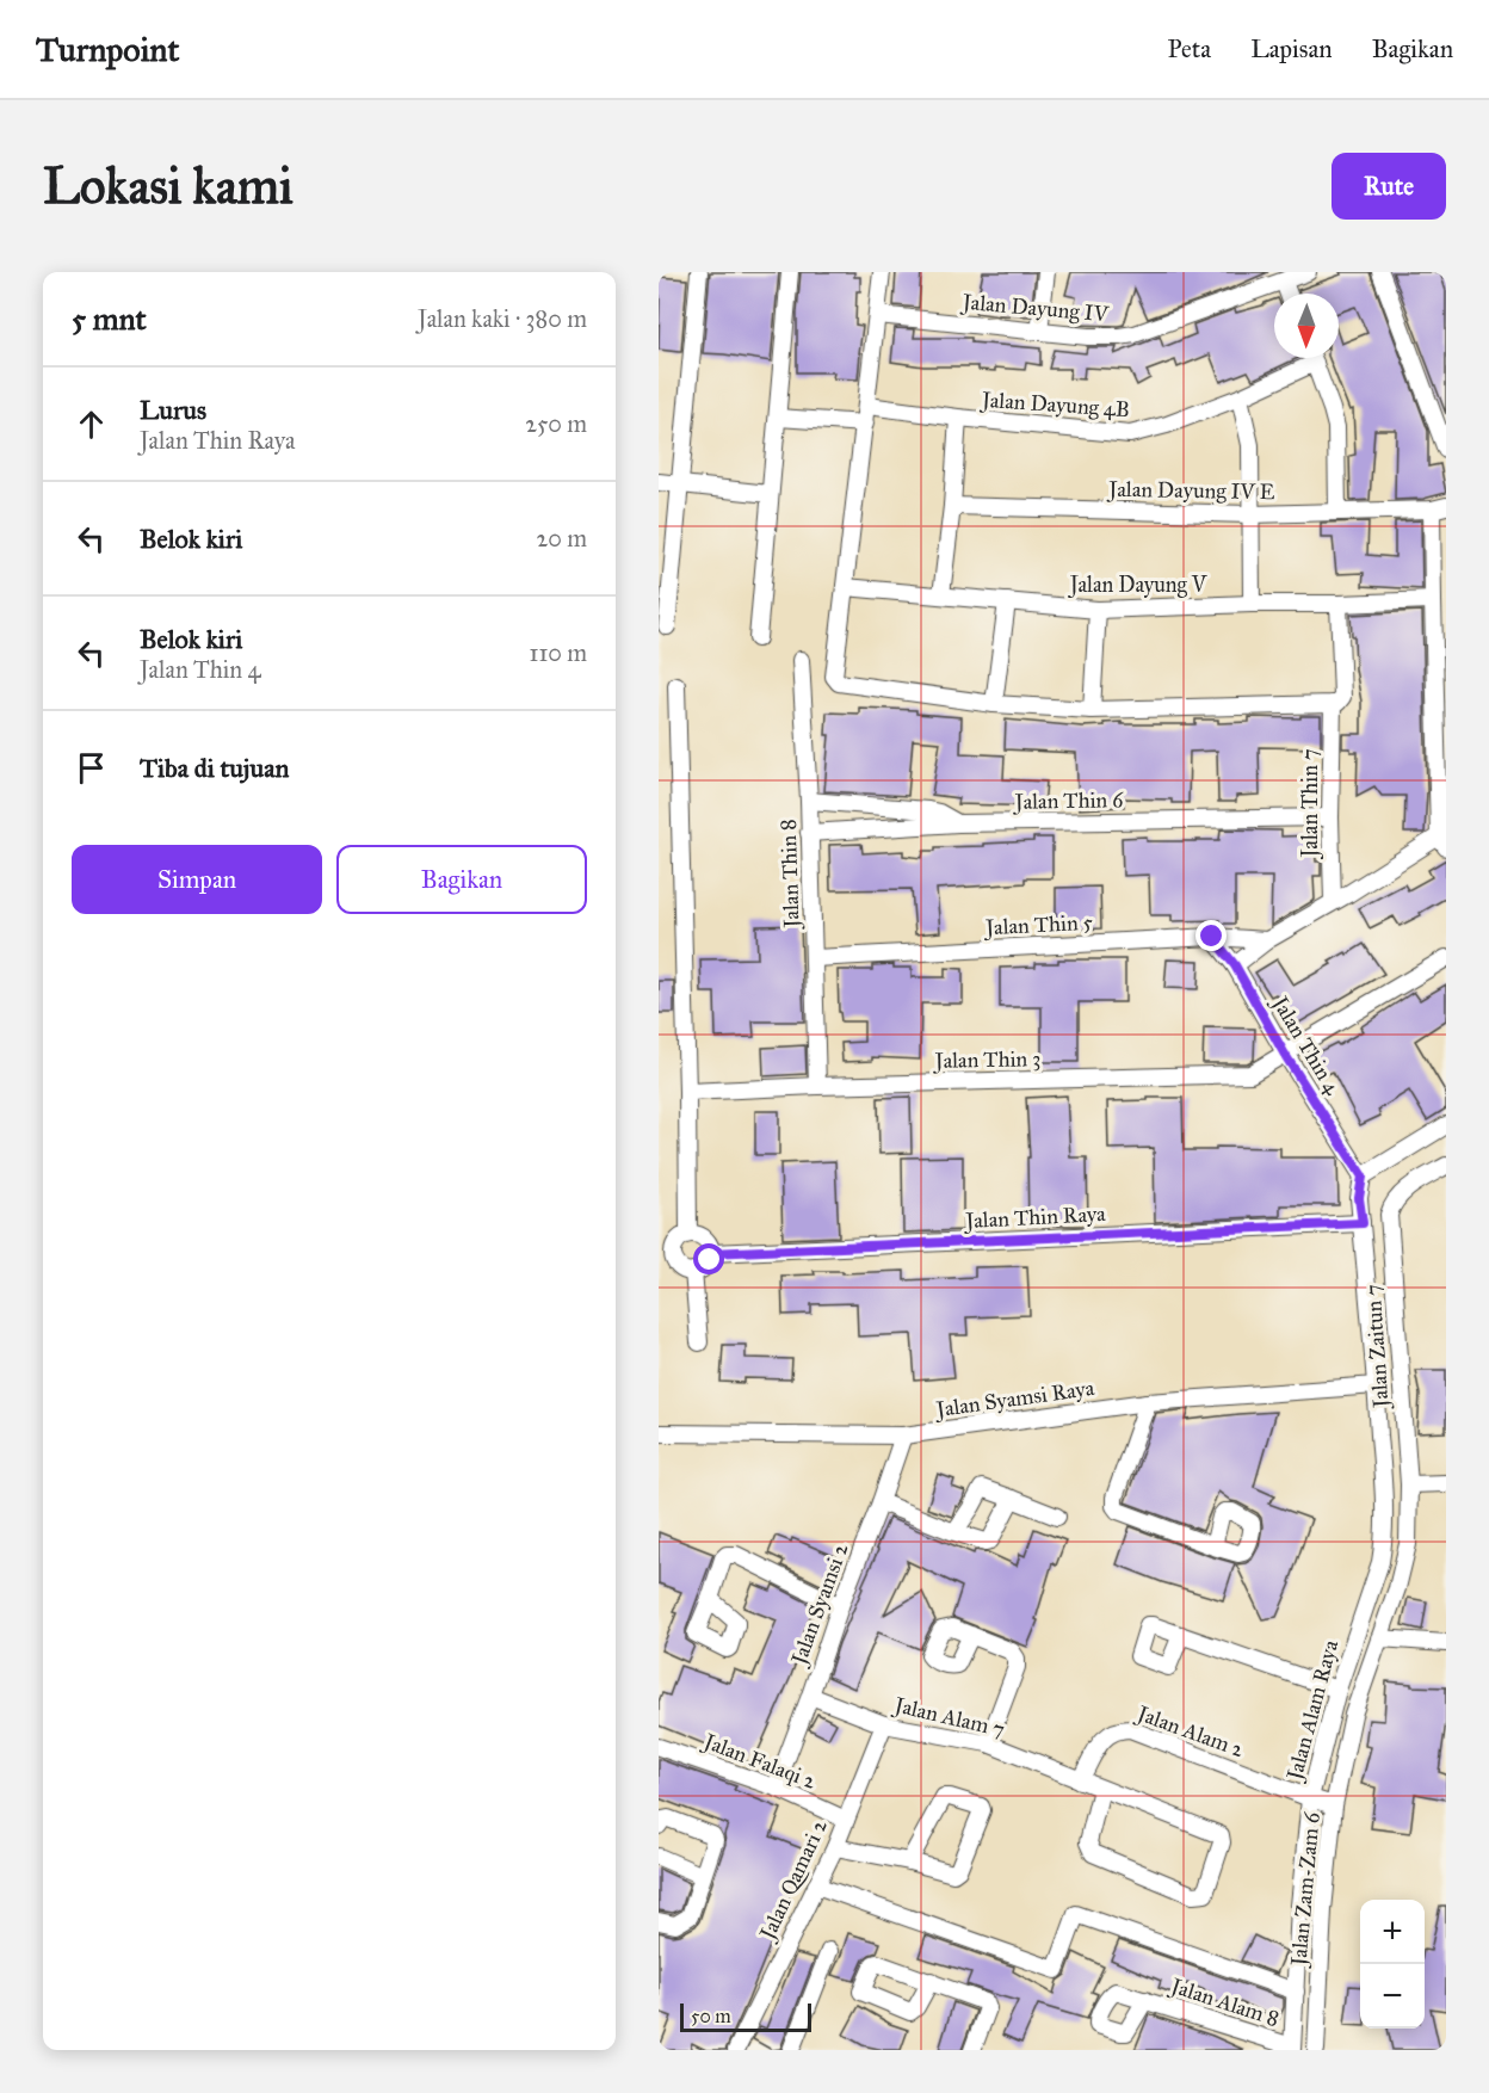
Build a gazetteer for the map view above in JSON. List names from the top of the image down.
{
  "streets": {
    "street": [
      "Jalan Dayung IV",
      "Jalan Dayung 4B",
      "Jalan Dayung IV E",
      "Jalan Dayung V",
      "Jalan Thin 6",
      "Jalan Thin 7",
      "Jalan Thin 8",
      "Jalan Thin 5",
      "Jalan Thin 4",
      "Jalan Thin 3",
      "Jalan Thin Raya",
      "Jalan Zaitun 7",
      "Jalan Syamsi Raya",
      "Jalan Syamsi 2",
      "Jalan Alam Raya",
      "Jalan Alam 7",
      "Jalan Alam 2",
      "Jalan Falaqi 2",
      "Jalan Qamari 2",
      "Jalan Zam-Zam 6",
      "Jalan Alam 8"
    ]
  },
  "crossings": [
    ["Jalan Dayung V", "Jalan Thin 7"],
    ["Jalan Thin 6", "Jalan Thin 7"],
    ["Jalan Thin 6", "Jalan Thin 8"],
    ["Jalan Thin 8", "Jalan Thin 5"],
    ["Jalan Thin 8", "Jalan Thin 3"],
    ["Jalan Thin 5", "Jalan Thin 4"],
    ["Jalan Thin 4", "Jalan Thin 3"],
    ["Jalan Thin 4", "Jalan Alam Raya"],
    ["Jalan Thin Raya", "Jalan Alam Raya"],
    ["Jalan Zaitun 7", "Jalan Zam-Zam 6"],
    ["Jalan Syamsi Raya", "Jalan Syamsi 2"],
    ["Jalan Syamsi Raya", "Jalan Alam Raya"],
    ["Jalan Syamsi 2", "Jalan Alam 7"],
    ["Jalan Syamsi 2", "Jalan Falaqi 2"],
    ["Jalan Alam Raya", "Jalan Alam 2"],
    ["Jalan Alam Raya", "Jalan Alam 8"],
    ["Jalan Alam 7", "Jalan Alam 2"],
    ["Jalan Alam 7", "Jalan Qamari 2"],
    ["Jalan Alam 2", "Jalan Zam-Zam 6"],
    ["Jalan Falaqi 2", "Jalan Qamari 2"]
  ],
  "scale_bar": "50 m",
  "north": "bottom",
  "page": {
    "header": "Turnpoint",
    "nav": ["Peta", "Lapisan", "Bagikan"],
    "buttons": [
      "Rute",
      ["Simpan", "Bagikan"]
    ],
    "title": "Lokasi kami",
    "heading": ["5 mnt", "Jalan kaki · 380 m"],
    "list": [
      ["Lurus", "Jalan Thin Raya", "250 m"],
      ["Belok kiri", "20 m"],
      ["Belok kiri", "Jalan Thin 4", "110 m"],
      "Tiba di tujuan"
    ],
    "map_buttons": ["+", "−"],
    "scale": "50 m"
  }
}
